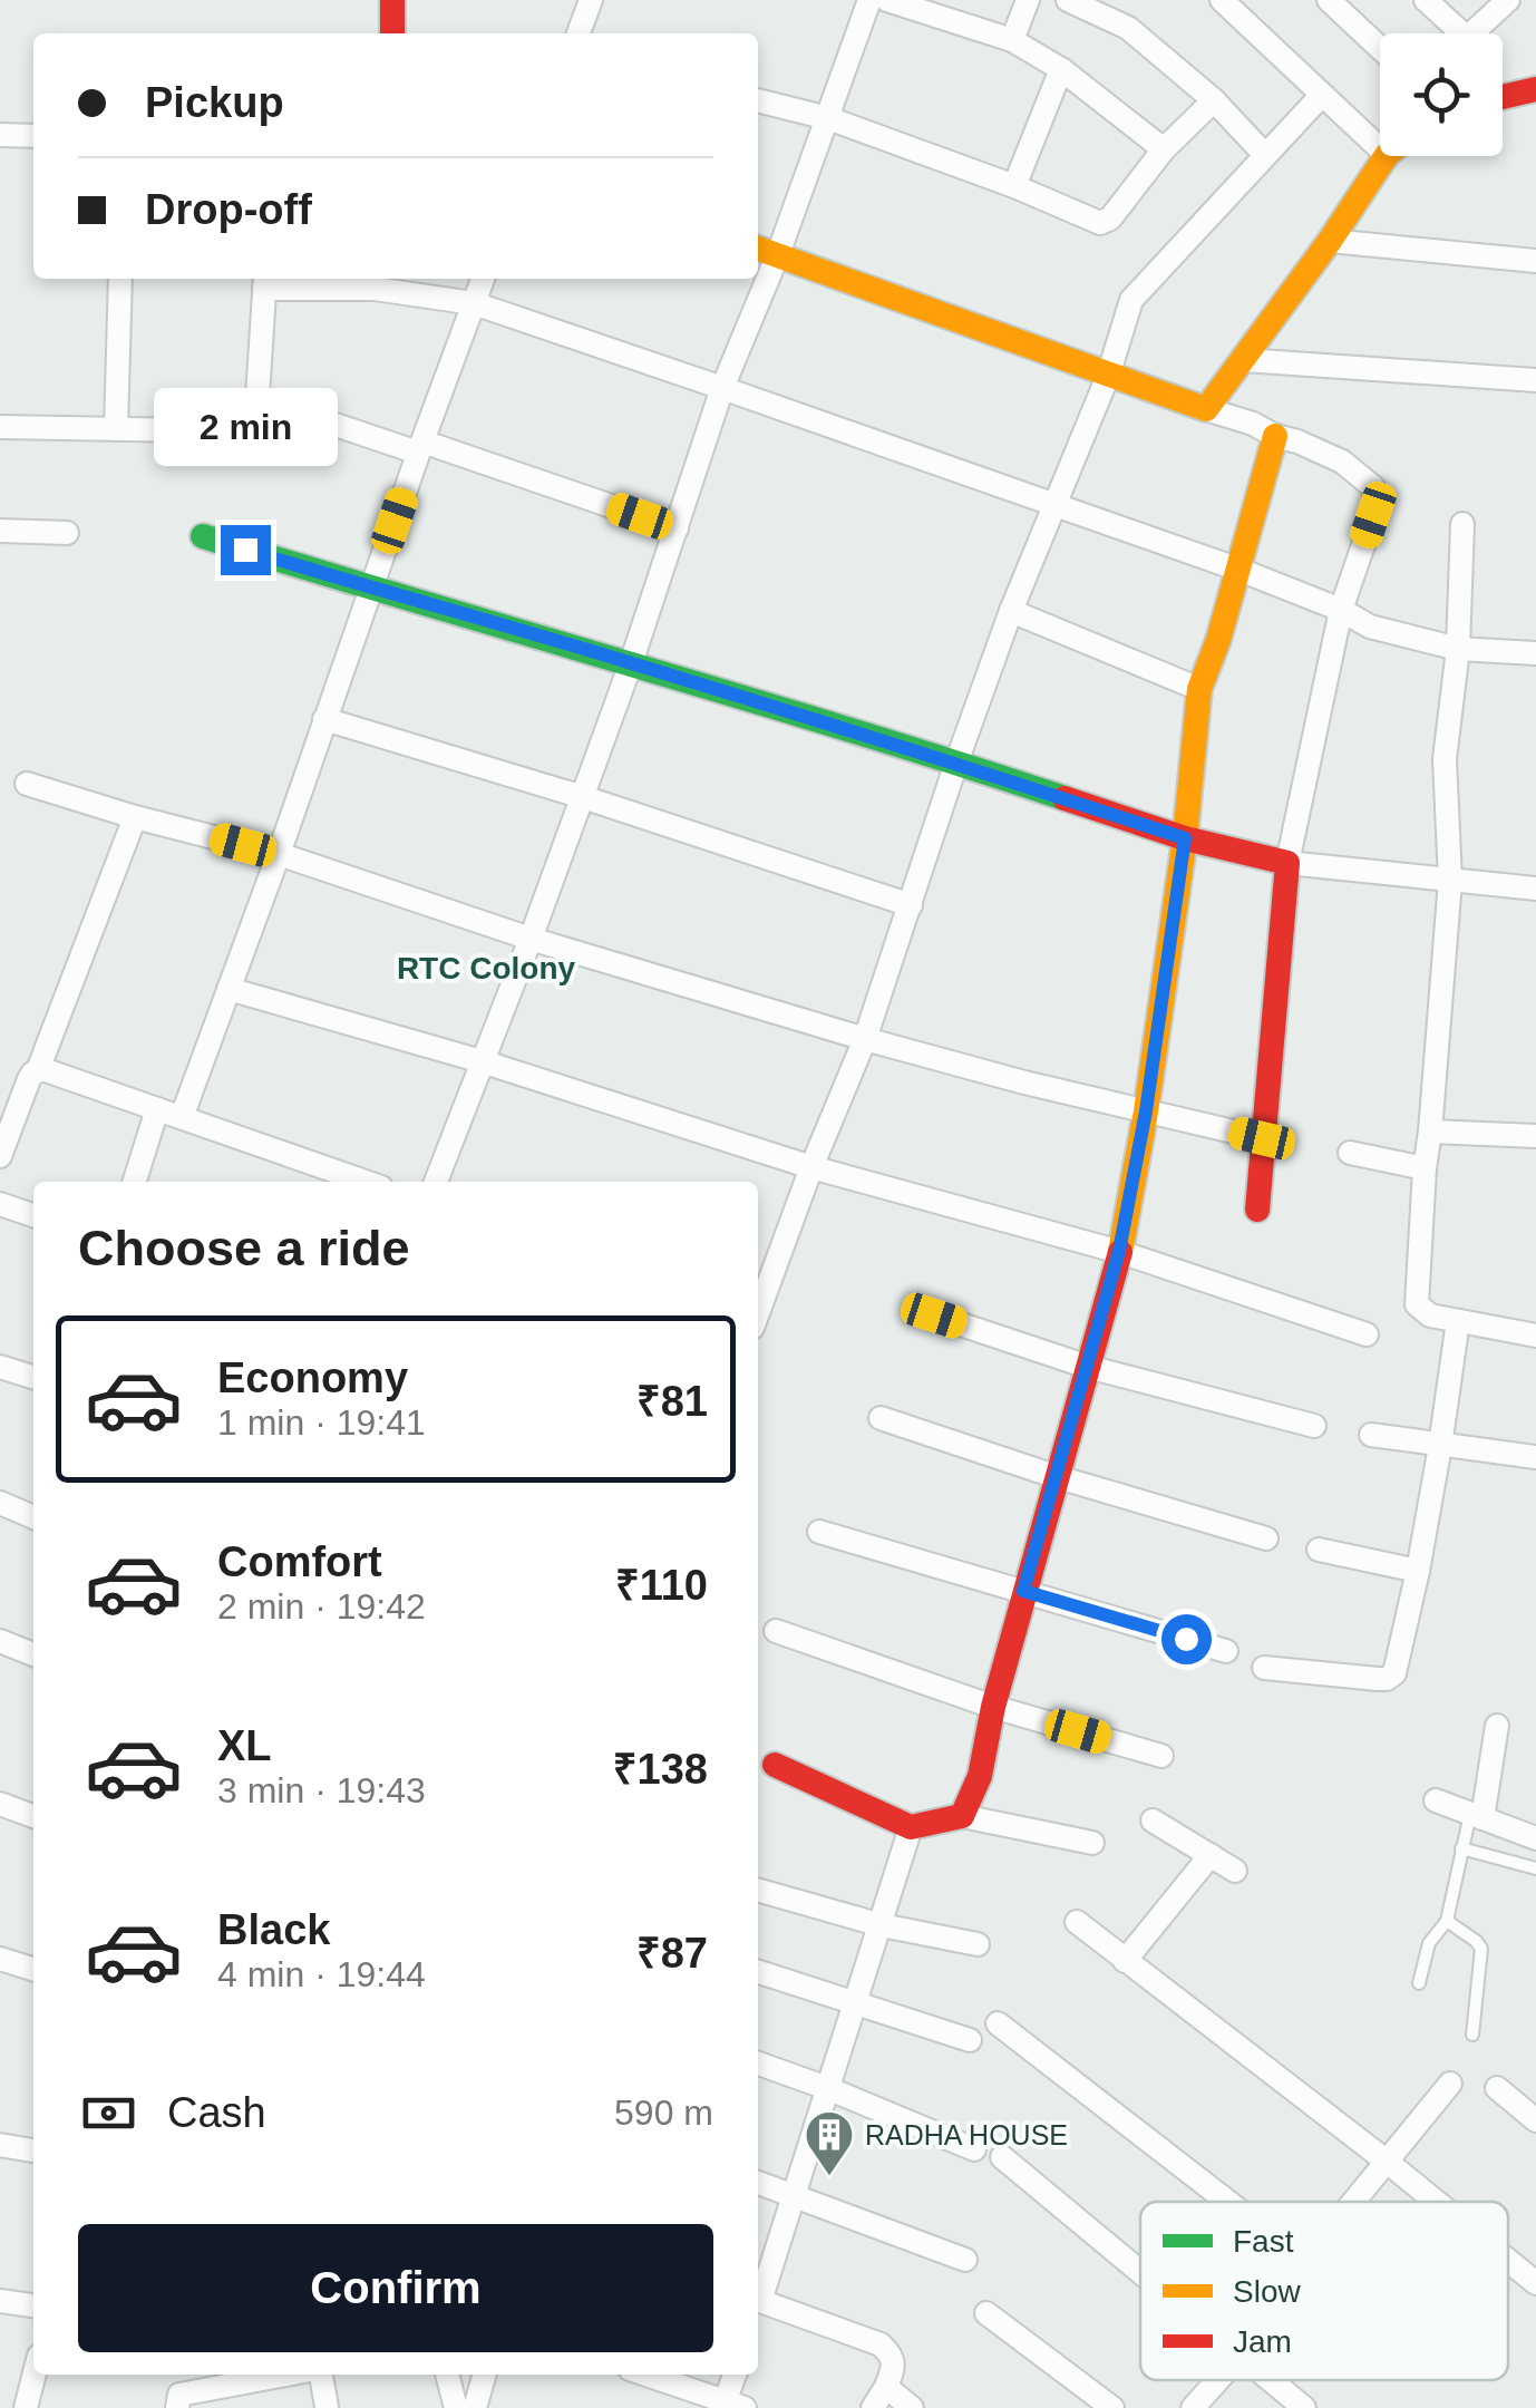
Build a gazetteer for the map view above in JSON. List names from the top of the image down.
{
  "districts": ["RTC Colony"],
  "places": {
    "building": ["RADHA HOUSE"]
  },
  "legend": ["Fast", "Slow", "Jam"],
  "page": {
    "banner": ["Pickup", "Drop-off"],
    "bubble": "2 min",
    "heading": "Choose a ride",
    "list": [
      {
        "name": "Economy",
        "note": "1 min · 19:41",
        "value": "₹81"
      },
      {
        "name": "Comfort",
        "note": "2 min · 19:42",
        "value": "₹110"
      },
      {
        "name": "XL",
        "note": "3 min · 19:43",
        "value": "₹138"
      },
      {
        "name": "Black",
        "note": "4 min · 19:44",
        "value": "₹87"
      }
    ],
    "pay": ["Cash", "590 m"],
    "buttons": "Confirm"
  }
}
